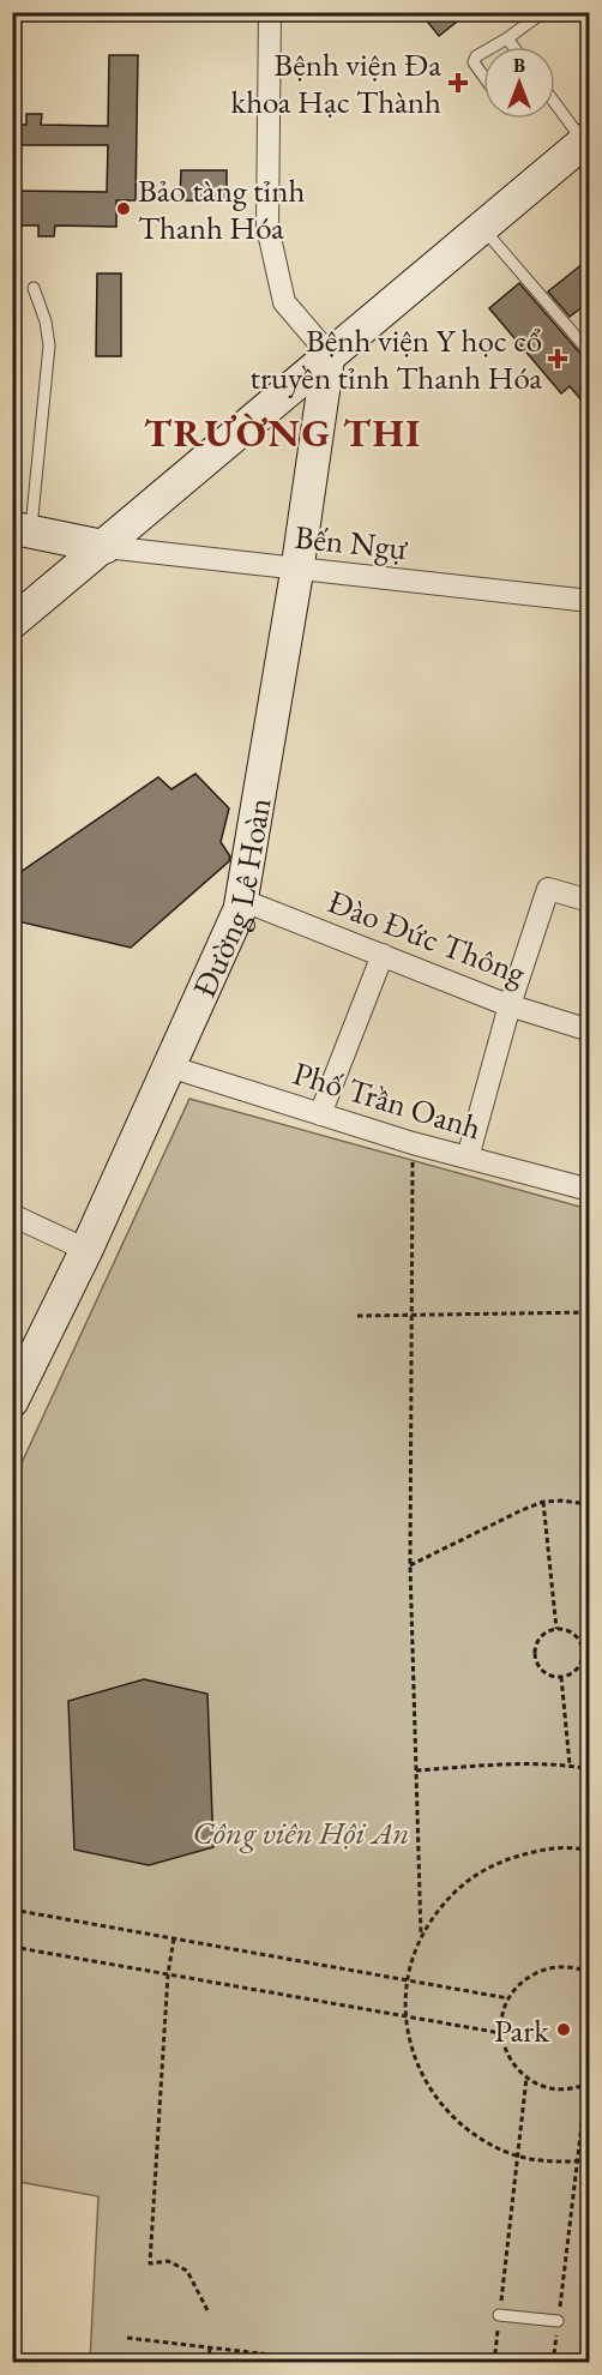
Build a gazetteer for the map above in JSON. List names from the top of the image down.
{
  "streets": {
    "street": [
      "Bến Ngự",
      "Đường Lê Hoàn",
      "Đào Đức Thông",
      "Phố Trần Oanh"
    ]
  },
  "crossings": [
    ["Bến Ngự", "Đường Lê Hoàn"],
    ["Đường Lê Hoàn", "Đào Đức Thông"],
    ["Đường Lê Hoàn", "Phố Trần Oanh"]
  ],
  "districts": ["TRƯỜNG THI"],
  "parks": ["Công viên Hội An"],
  "places": {
    "health": ["Bệnh viện Đa khoa Hạc Thành", "Bệnh viện Y học cổ truyền tỉnh Thanh Hóa"],
    "other": ["Bảo tàng tỉnh Thanh Hóa", "Park"]
  },
  "north": "top"
}
